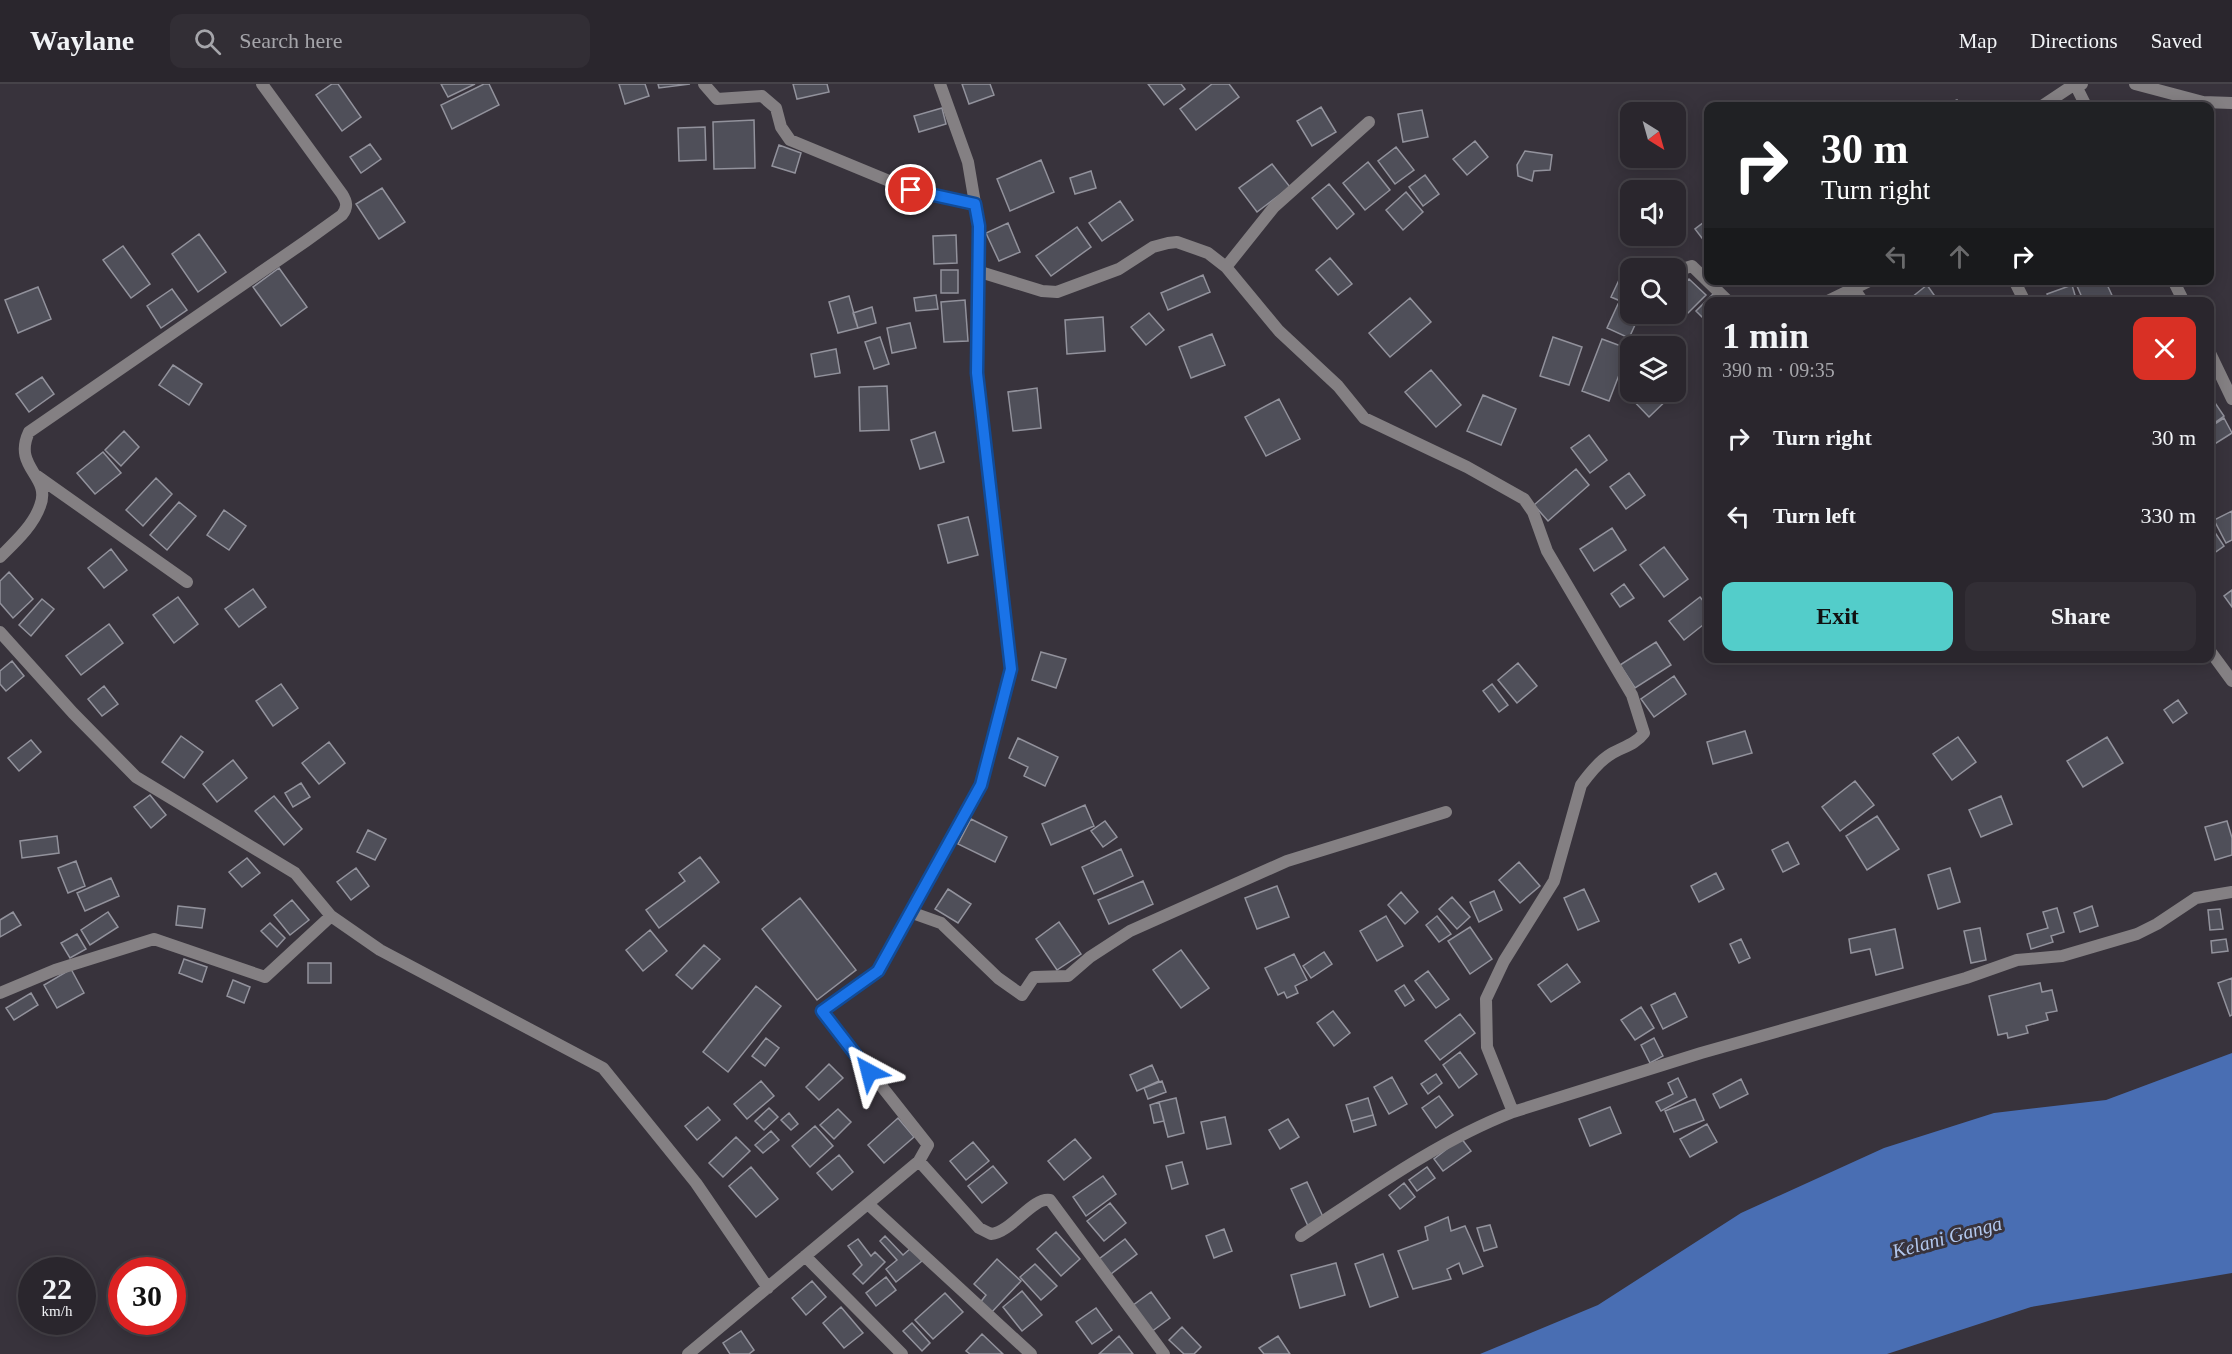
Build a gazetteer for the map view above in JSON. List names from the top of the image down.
{
  "water": ["Kelani Ganga"],
  "north": "bottom right",
  "page": {
    "header": "Waylane",
    "search": "Search here",
    "nav": ["Map", "Directions", "Saved"],
    "turn": ["30 m", "Turn right"],
    "heading": ["1 min", "390 m · 09:35"],
    "list": [
      {
        "name": "Turn right",
        "value": "30 m"
      },
      {
        "name": "Turn left",
        "value": "330 m"
      }
    ],
    "buttons": ["Exit", "Share"],
    "speed": "22 km/h",
    "limit": "30"
  }
}
